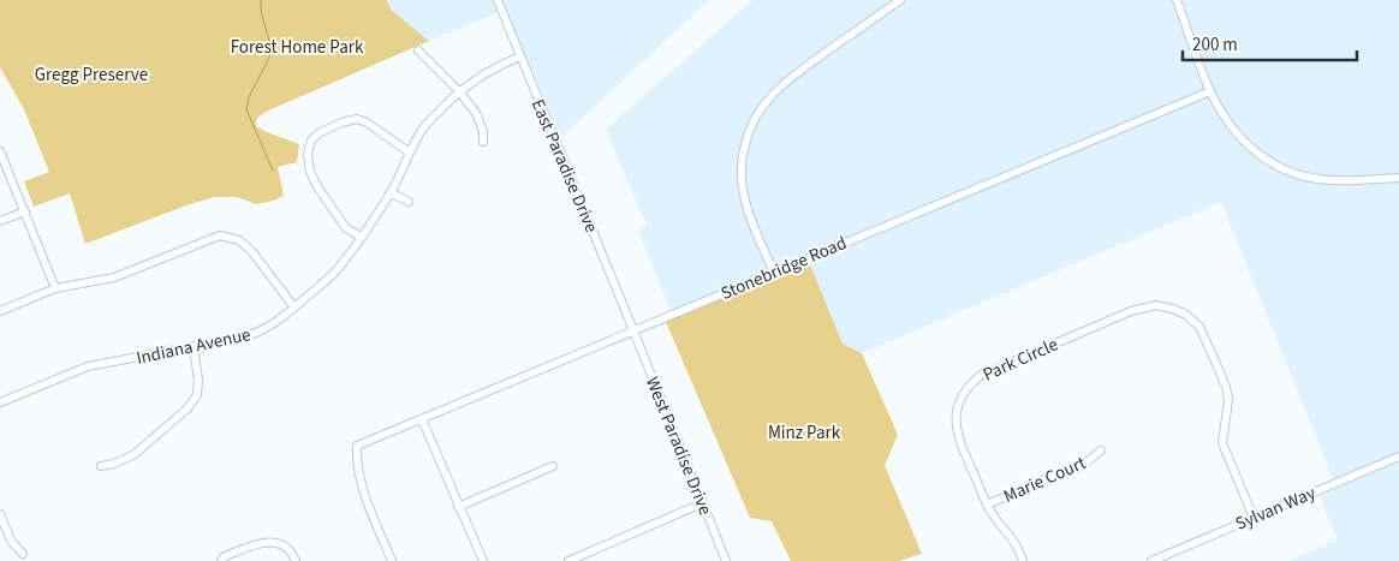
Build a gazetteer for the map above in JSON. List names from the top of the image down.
{
  "streets": {
    "street": [
      "East Paradise Drive",
      "Stonebridge Road",
      "Indiana Avenue",
      "Park Circle",
      "West Paradise Drive",
      "Marie Court",
      "Sylvan Way"
    ]
  },
  "crossings": [
    ["East Paradise Drive", "Stonebridge Road"],
    ["East Paradise Drive", "Indiana Avenue"],
    ["East Paradise Drive", "West Paradise Drive"],
    ["Stonebridge Road", "West Paradise Drive"],
    ["Park Circle", "Marie Court"],
    ["Park Circle", "Sylvan Way"]
  ],
  "parks": ["Forest Home Park", "Gregg Preserve", "Minz Park"],
  "scale_bar": "200 m"
}
